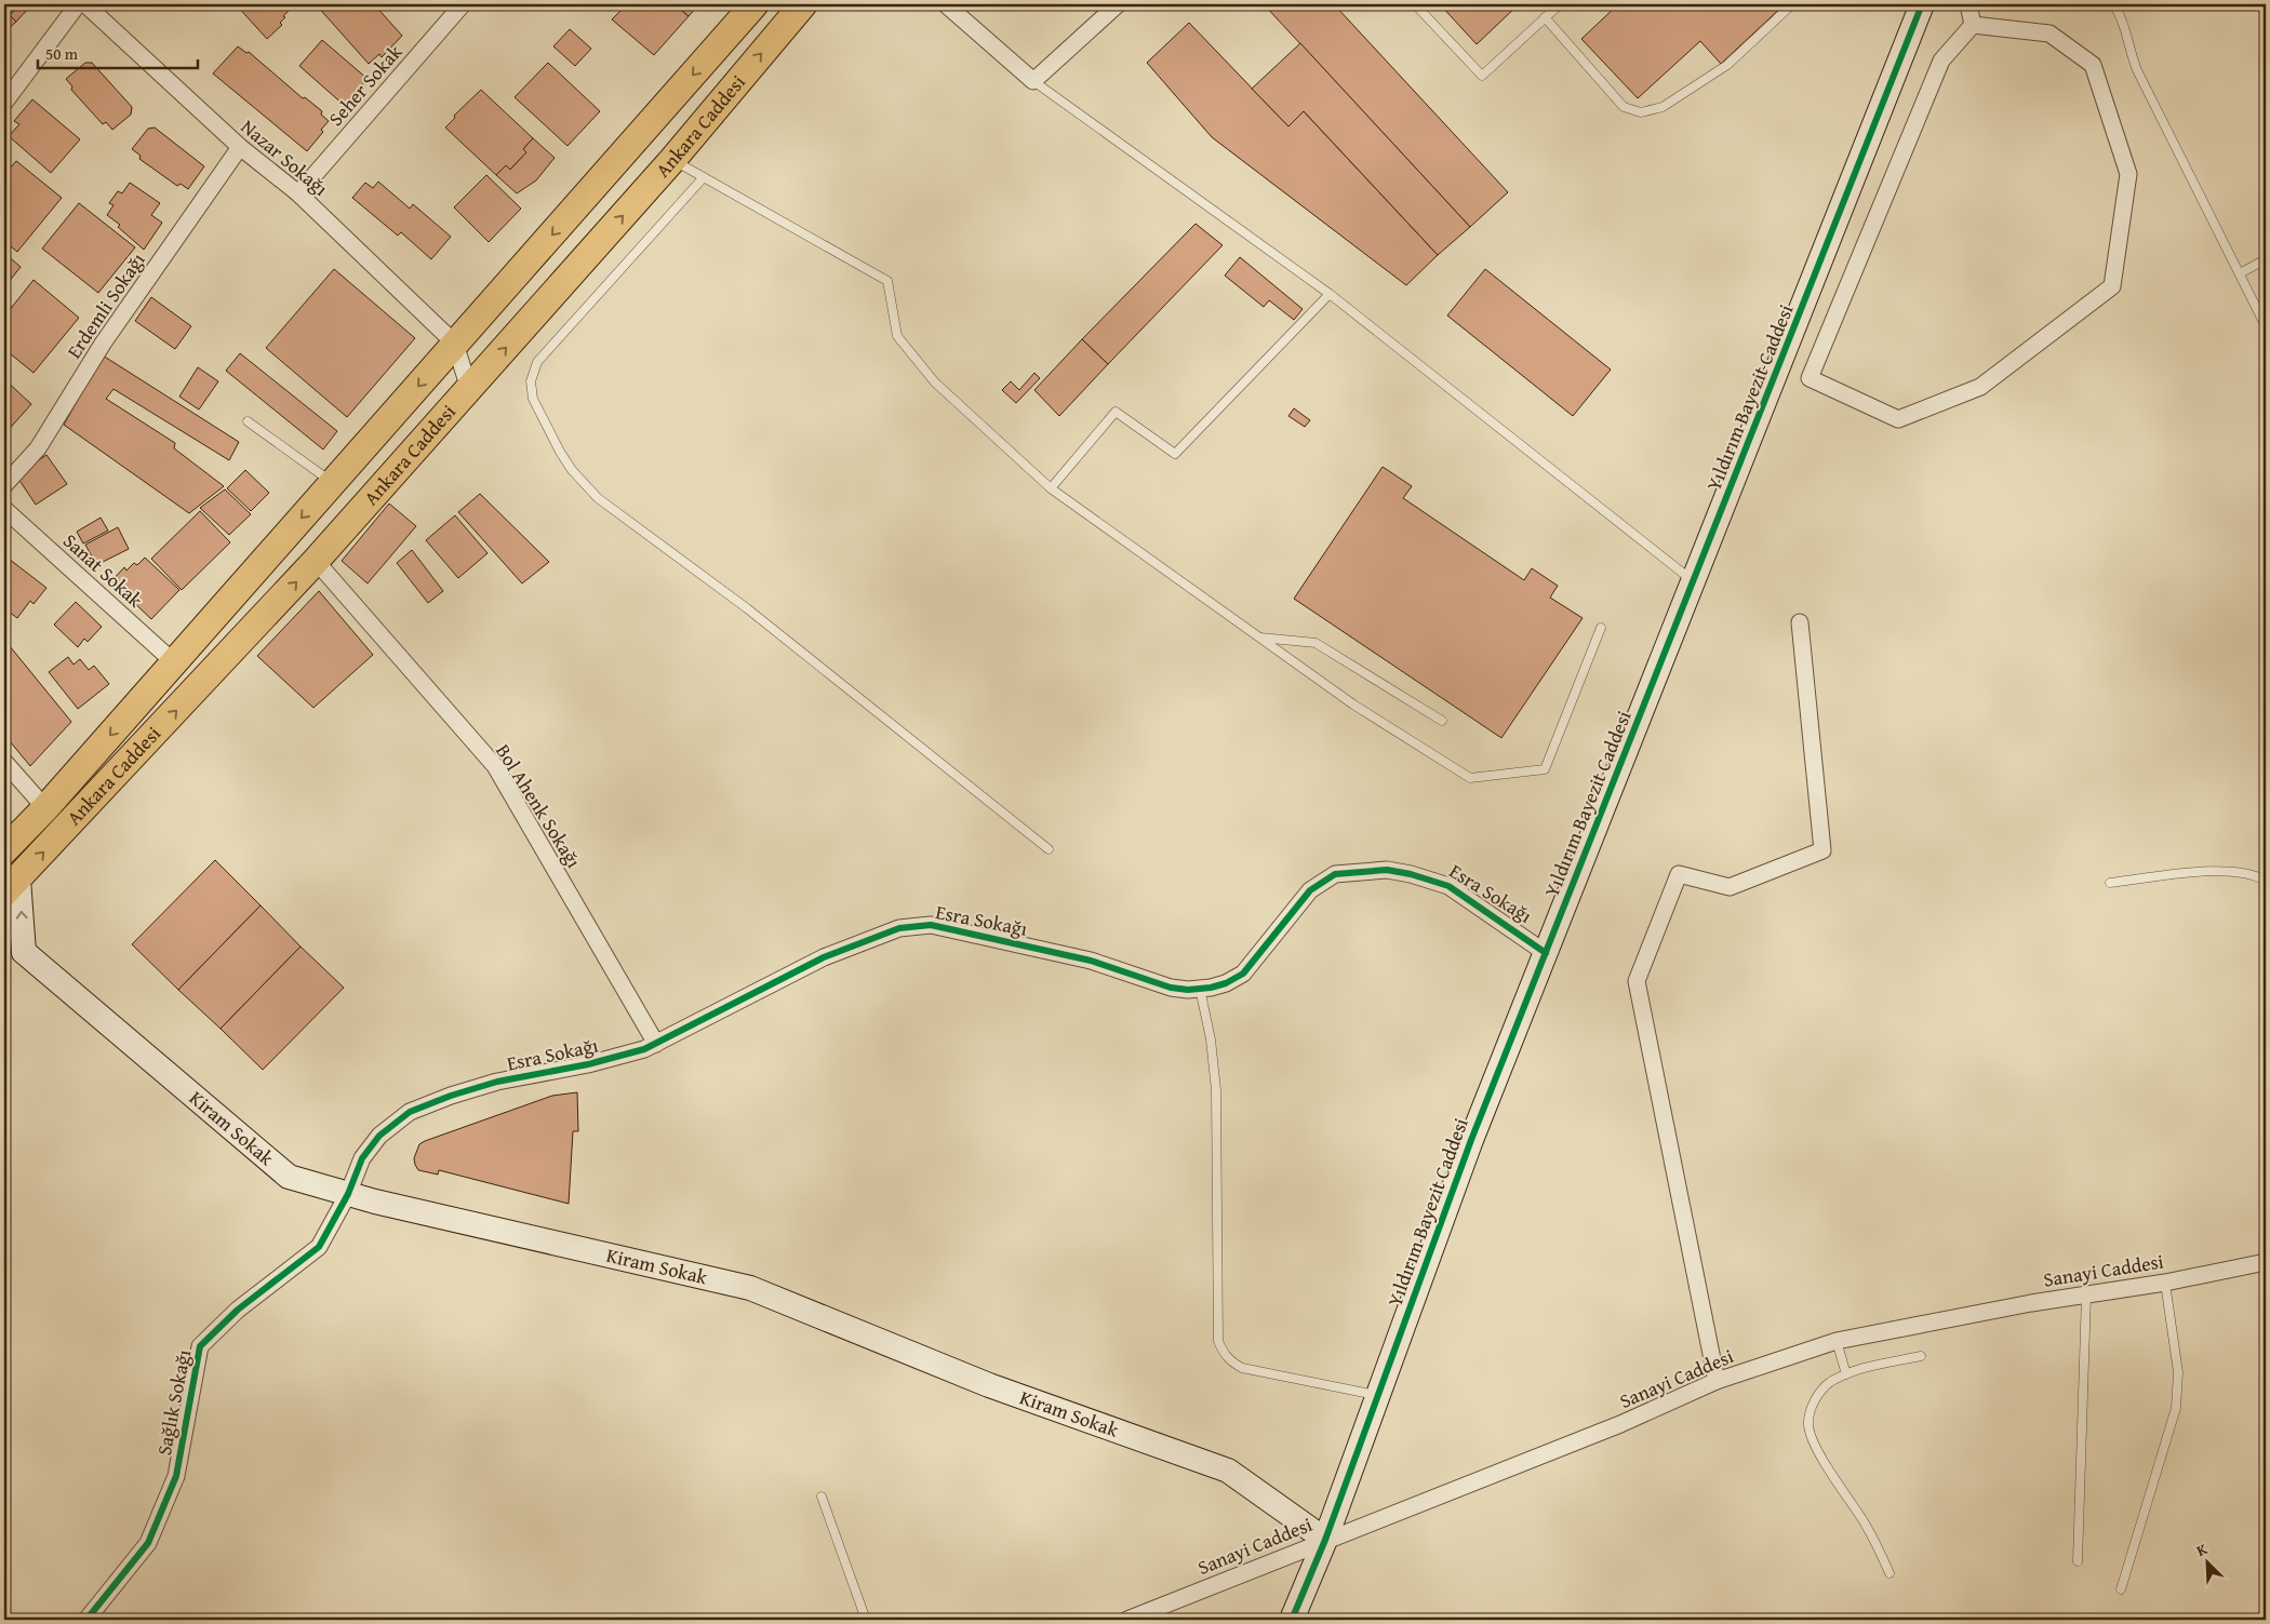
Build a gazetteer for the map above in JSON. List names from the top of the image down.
{
  "streets": {
    "main road": ["Ankara Caddesi"],
    "street": [
      "Seher Sokak",
      "Nazar Sokağı",
      "Erdemli Sokağı",
      "Yıldırım Bayezit Caddesi",
      "Sanat Sokak",
      "Bol Ahenk Sokağı",
      "Esra Sokağı",
      "Kiram Sokak",
      "Sanayi Caddesi",
      "Sağlık Sokağı"
    ]
  },
  "crossings": [
    ["Seher Sokak", "Nazar Sokağı"],
    ["Ankara Caddesi", "Nazar Sokağı"],
    ["Ankara Caddesi", "Sanat Sokak"],
    ["Ankara Caddesi", "Bol Ahenk Sokağı"],
    ["Nazar Sokağı", "Erdemli Sokağı"],
    ["Yıldırım Bayezit Caddesi", "Esra Sokağı"],
    ["Yıldırım Bayezit Caddesi", "Kiram Sokak"],
    ["Yıldırım Bayezit Caddesi", "Sanayi Caddesi"],
    ["Bol Ahenk Sokağı", "Esra Sokağı"],
    ["Esra Sokağı", "Kiram Sokak"],
    ["Esra Sokağı", "Sağlık Sokağı"],
    ["Kiram Sokak", "Sanayi Caddesi"],
    ["Kiram Sokak", "Sağlık Sokağı"]
  ],
  "scale_bar": "50 m",
  "north": "top left"
}
